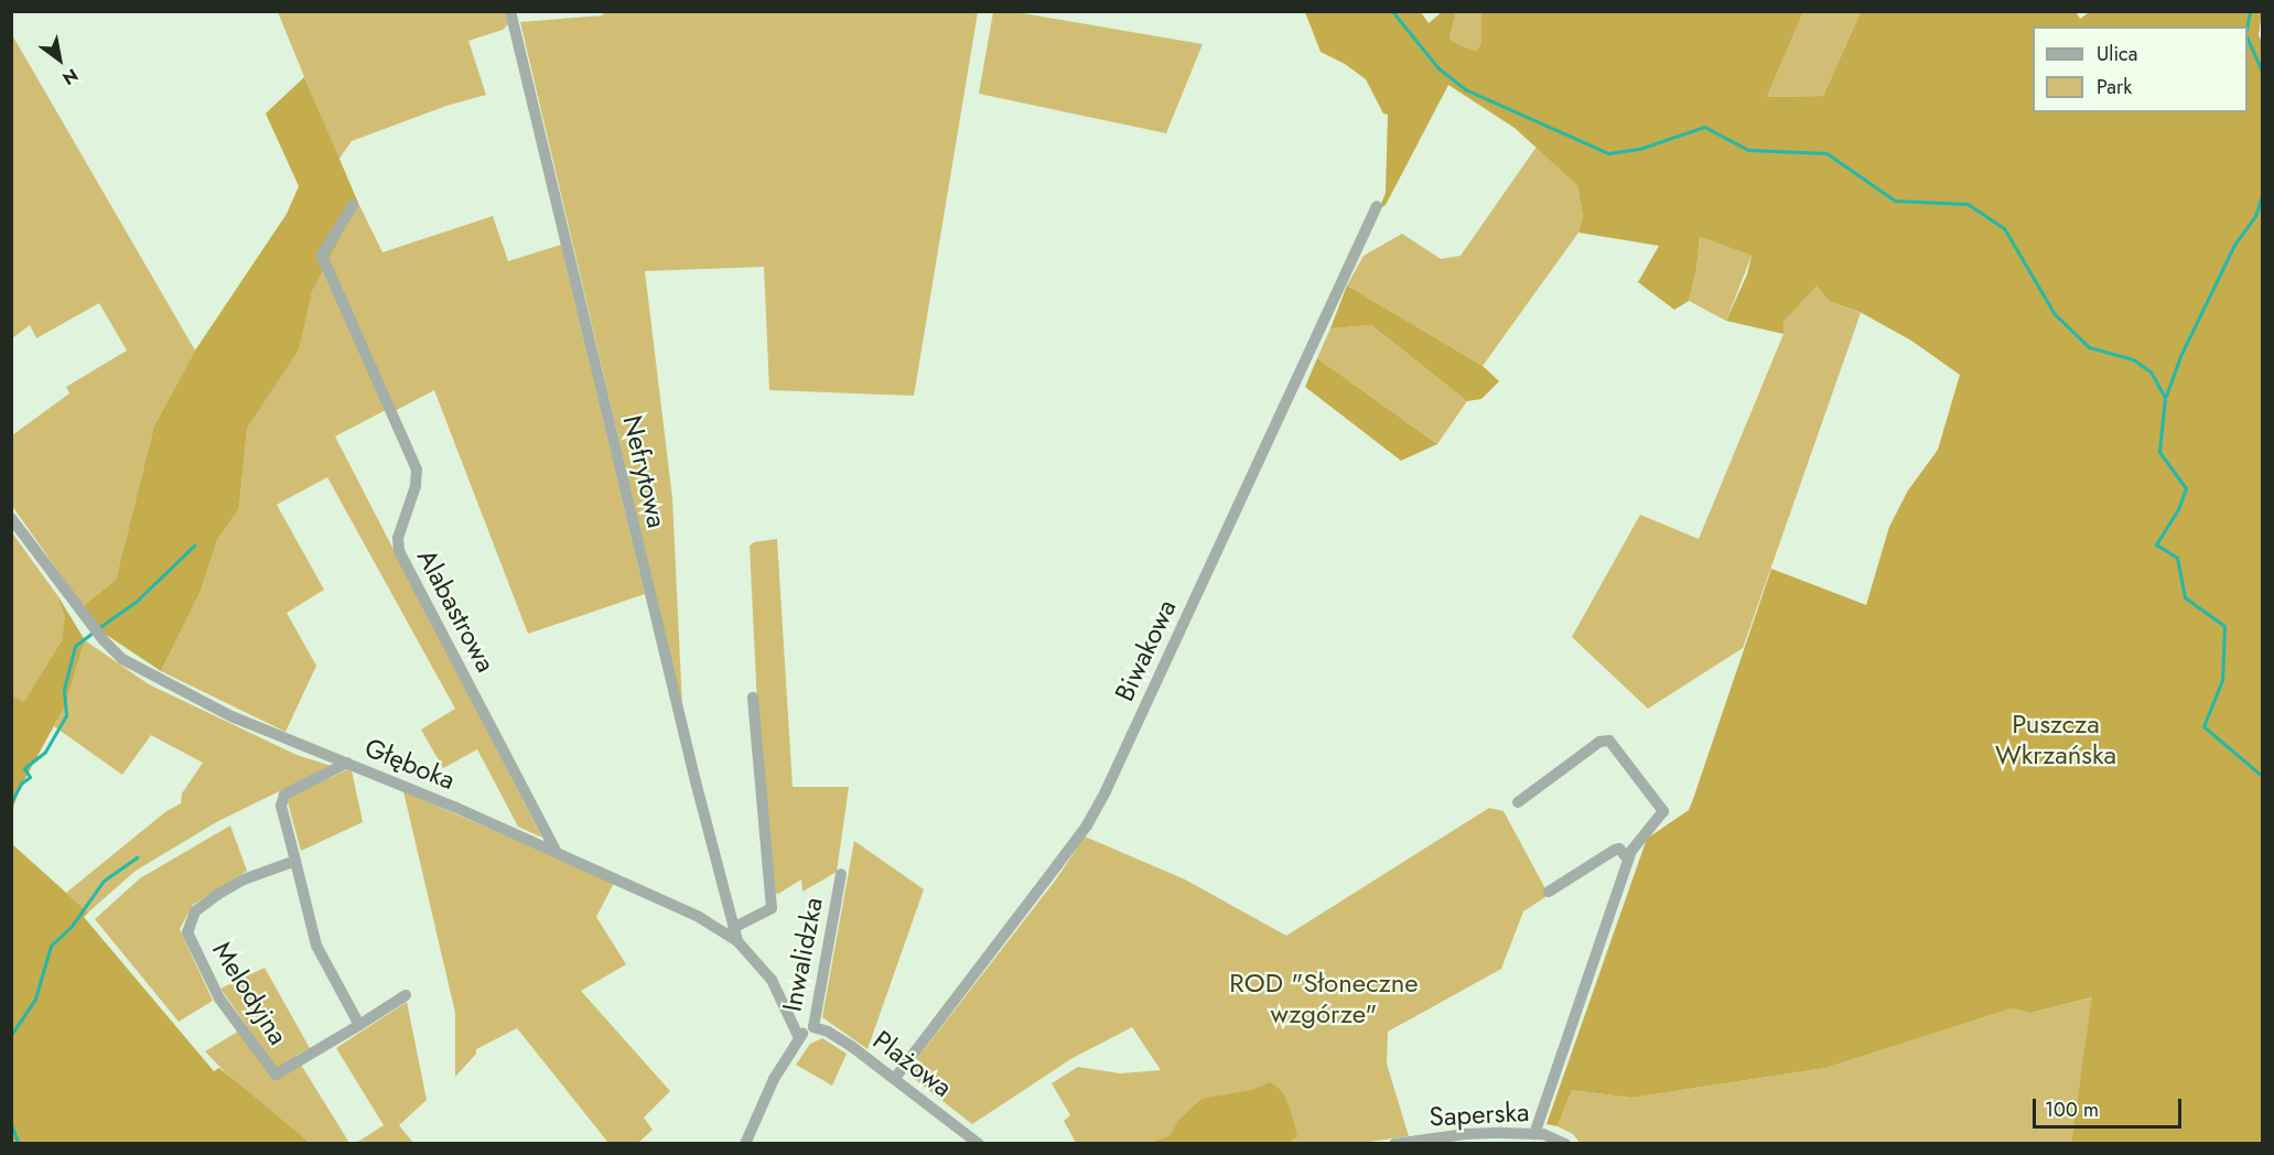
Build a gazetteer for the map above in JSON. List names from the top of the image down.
{
  "streets": {
    "street": [
      "Nefrytowa",
      "Alabastrowa",
      "Biwakowa",
      "Głęboka",
      "Inwalidzka",
      "Melodyjna",
      "Plażowa",
      "Saperska"
    ]
  },
  "crossings": [
    ["Nefrytowa", "Głęboka"],
    ["Alabastrowa", "Głęboka"],
    ["Biwakowa", "Plażowa"],
    ["Głęboka", "Inwalidzka"],
    ["Inwalidzka", "Plażowa"]
  ],
  "parks": ["Puszcza Wkrzańska", "ROD \"Słoneczne wzgórze\""],
  "legend": ["Ulica", "Park"],
  "scale_bar": "100 m",
  "north": "bottom right"
}
